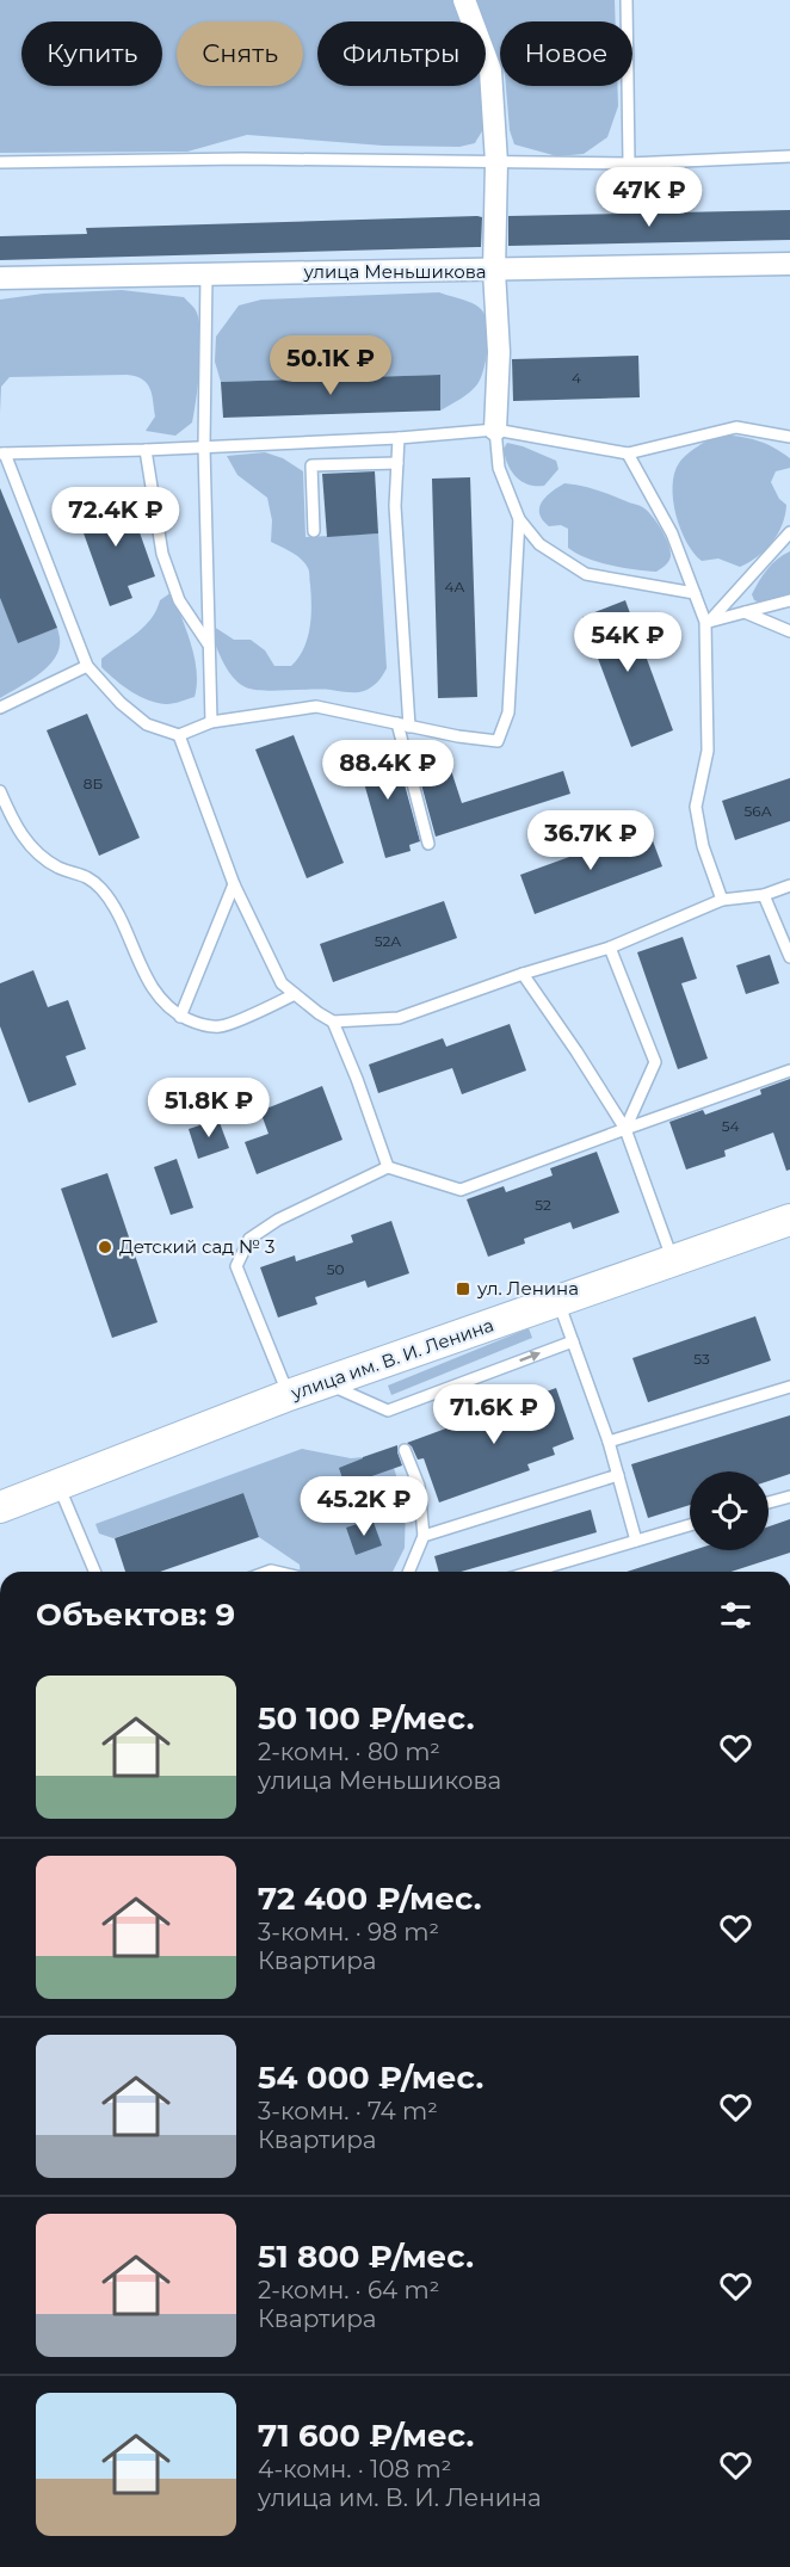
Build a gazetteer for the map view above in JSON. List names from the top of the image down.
{
  "streets": {
    "main road": ["улица им. В. И. Ленина"],
    "street": ["улица Меньшикова"]
  },
  "places": {
    "other": ["Детский сад № 3"],
    "transit": ["ул. Ленина"]
  },
  "house_numbers": [
    "4",
    "4А",
    "8Б",
    "56А",
    "52А",
    "54",
    "52",
    "50",
    "53"
  ],
  "page": {
    "chip": [
      "Купить",
      "Снять",
      "Фильтры",
      "Новое"
    ],
    "price": [
      "47K ₽",
      "50.1K ₽",
      "72.4K ₽",
      "54K ₽",
      "88.4K ₽",
      "36.7K ₽",
      "51.8K ₽",
      "71.6K ₽",
      "45.2K ₽"
    ],
    "heading": "Объектов: 9",
    "list": [
      {
        "name": "50 100 ₽/мес.",
        "note": "2-комн. · 80 m² · улица Меньшикова"
      },
      {
        "name": "72 400 ₽/мес.",
        "note": "3-комн. · 98 m² · Квартира"
      },
      {
        "name": "54 000 ₽/мес.",
        "note": "3-комн. · 74 m² · Квартира"
      },
      {
        "name": "51 800 ₽/мес.",
        "note": "2-комн. · 64 m² · Квартира"
      },
      {
        "name": "71 600 ₽/мес.",
        "note": "4-комн. · 108 m² · улица им. В. И. Ленина"
      }
    ]
  }
}
